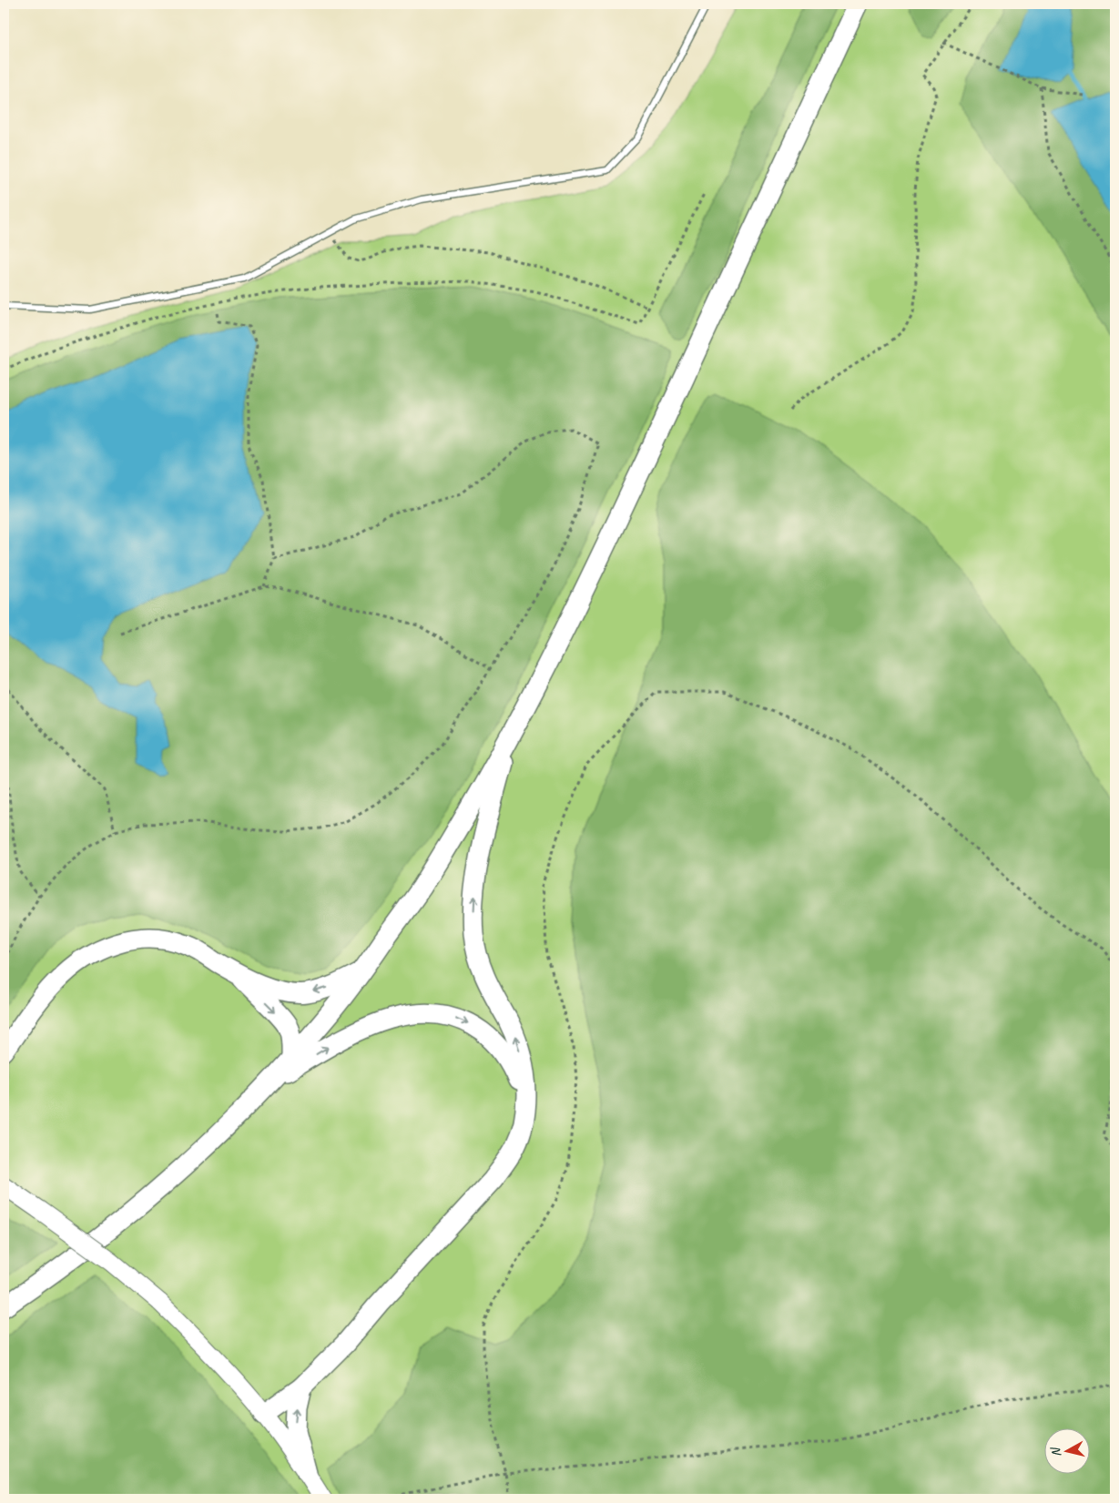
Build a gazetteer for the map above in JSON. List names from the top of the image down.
{
  "north": "left"
}
